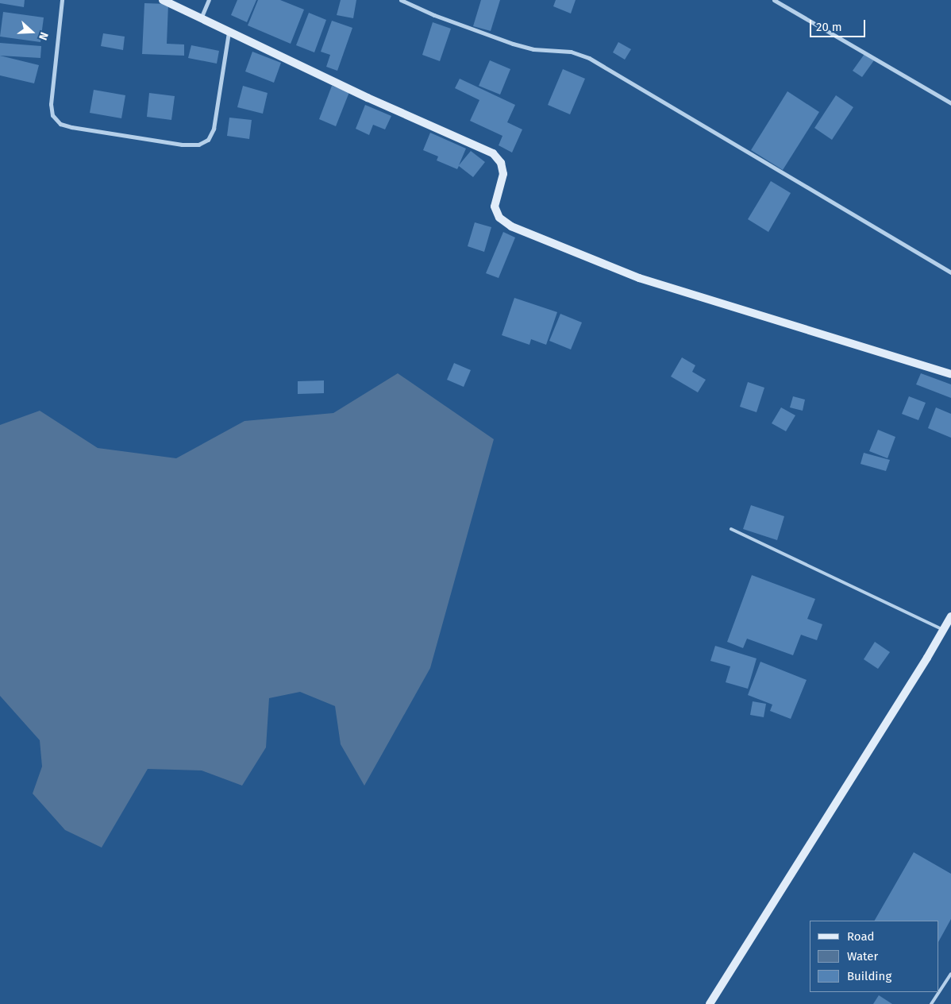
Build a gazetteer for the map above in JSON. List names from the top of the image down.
{
  "legend": ["Road", "Water", "Building"],
  "scale_bar": "20 m",
  "north": "right"
}
